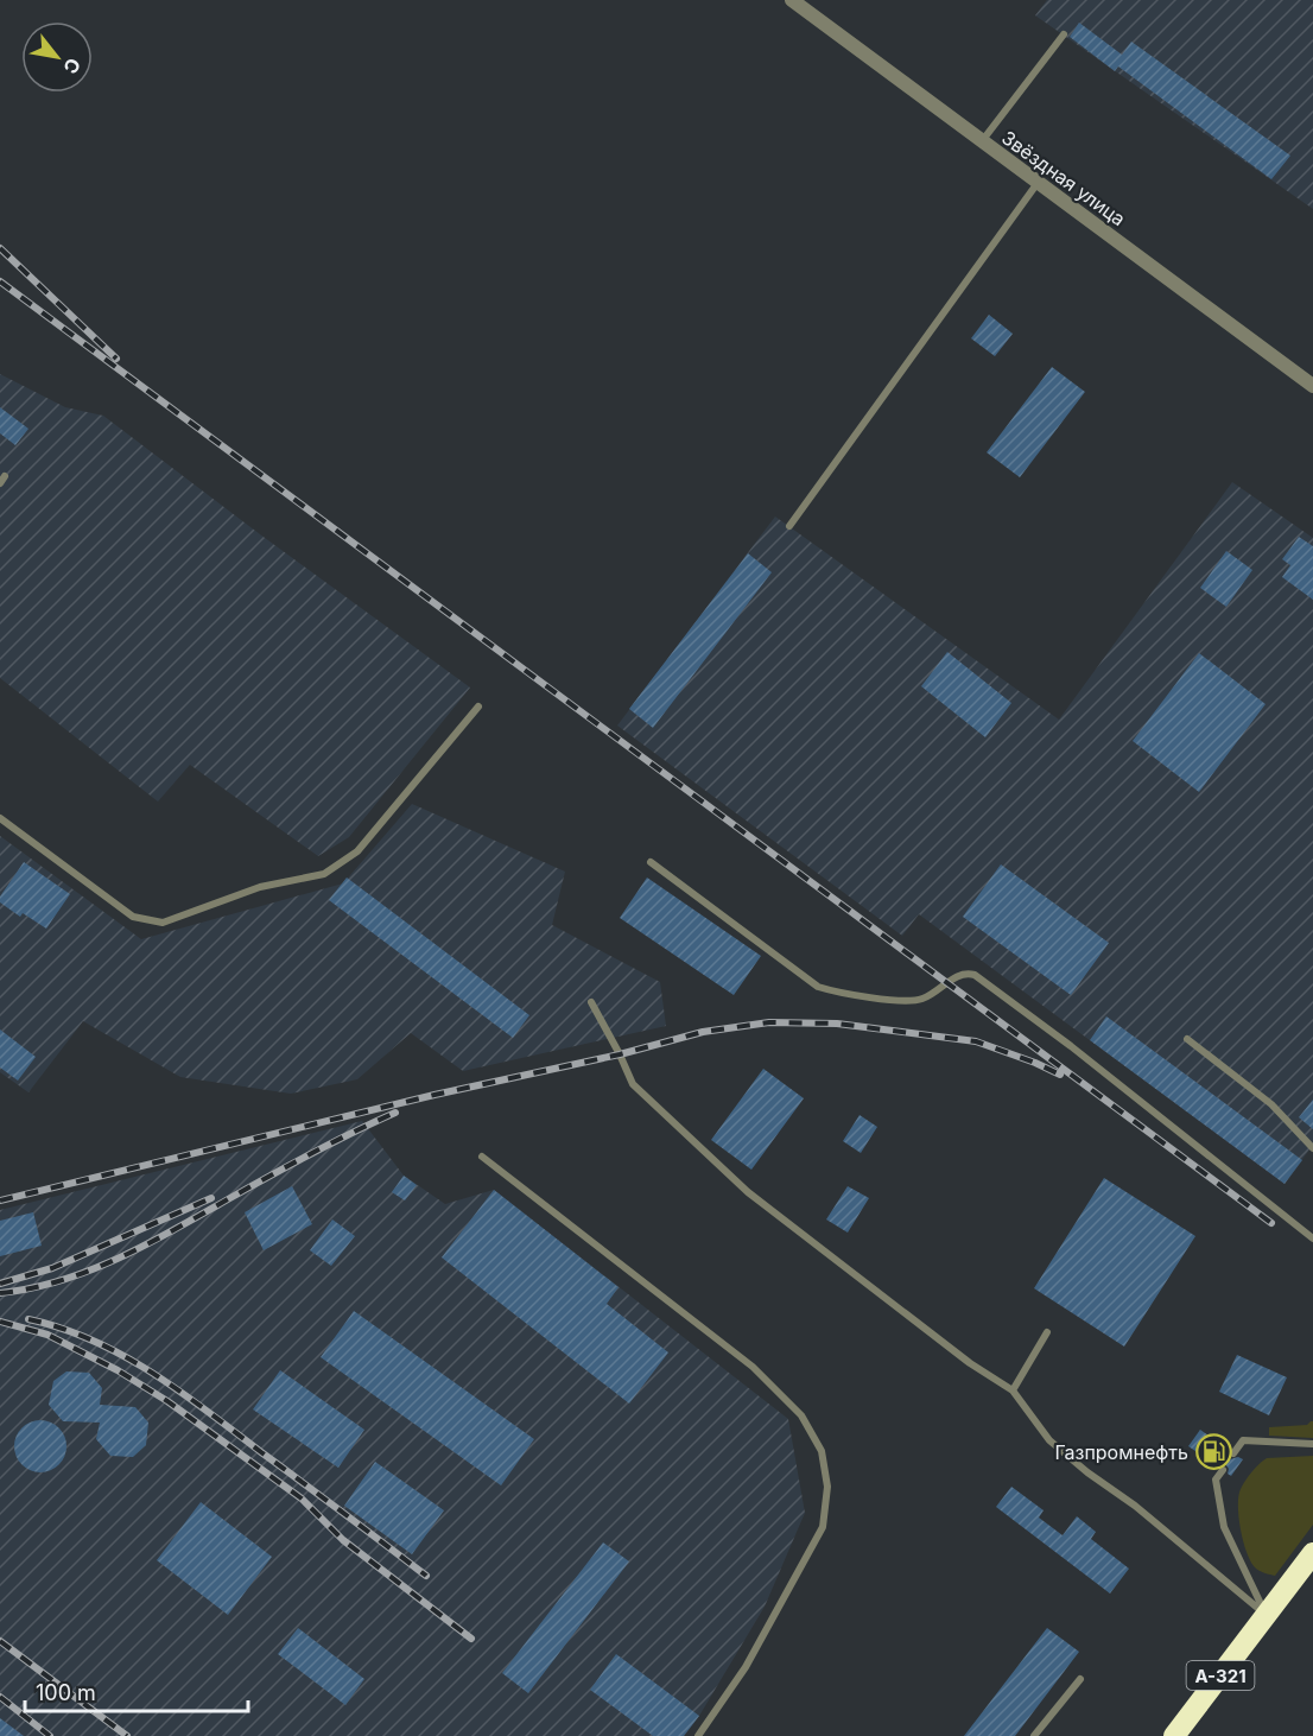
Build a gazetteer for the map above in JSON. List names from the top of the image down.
{
  "streets": {
    "highway": ["А-321"],
    "street": ["Звёздная улица"]
  },
  "places": {
    "fuel station": ["Газпромнефть"]
  },
  "scale_bar": "100 m",
  "north": "bottom right"
}
